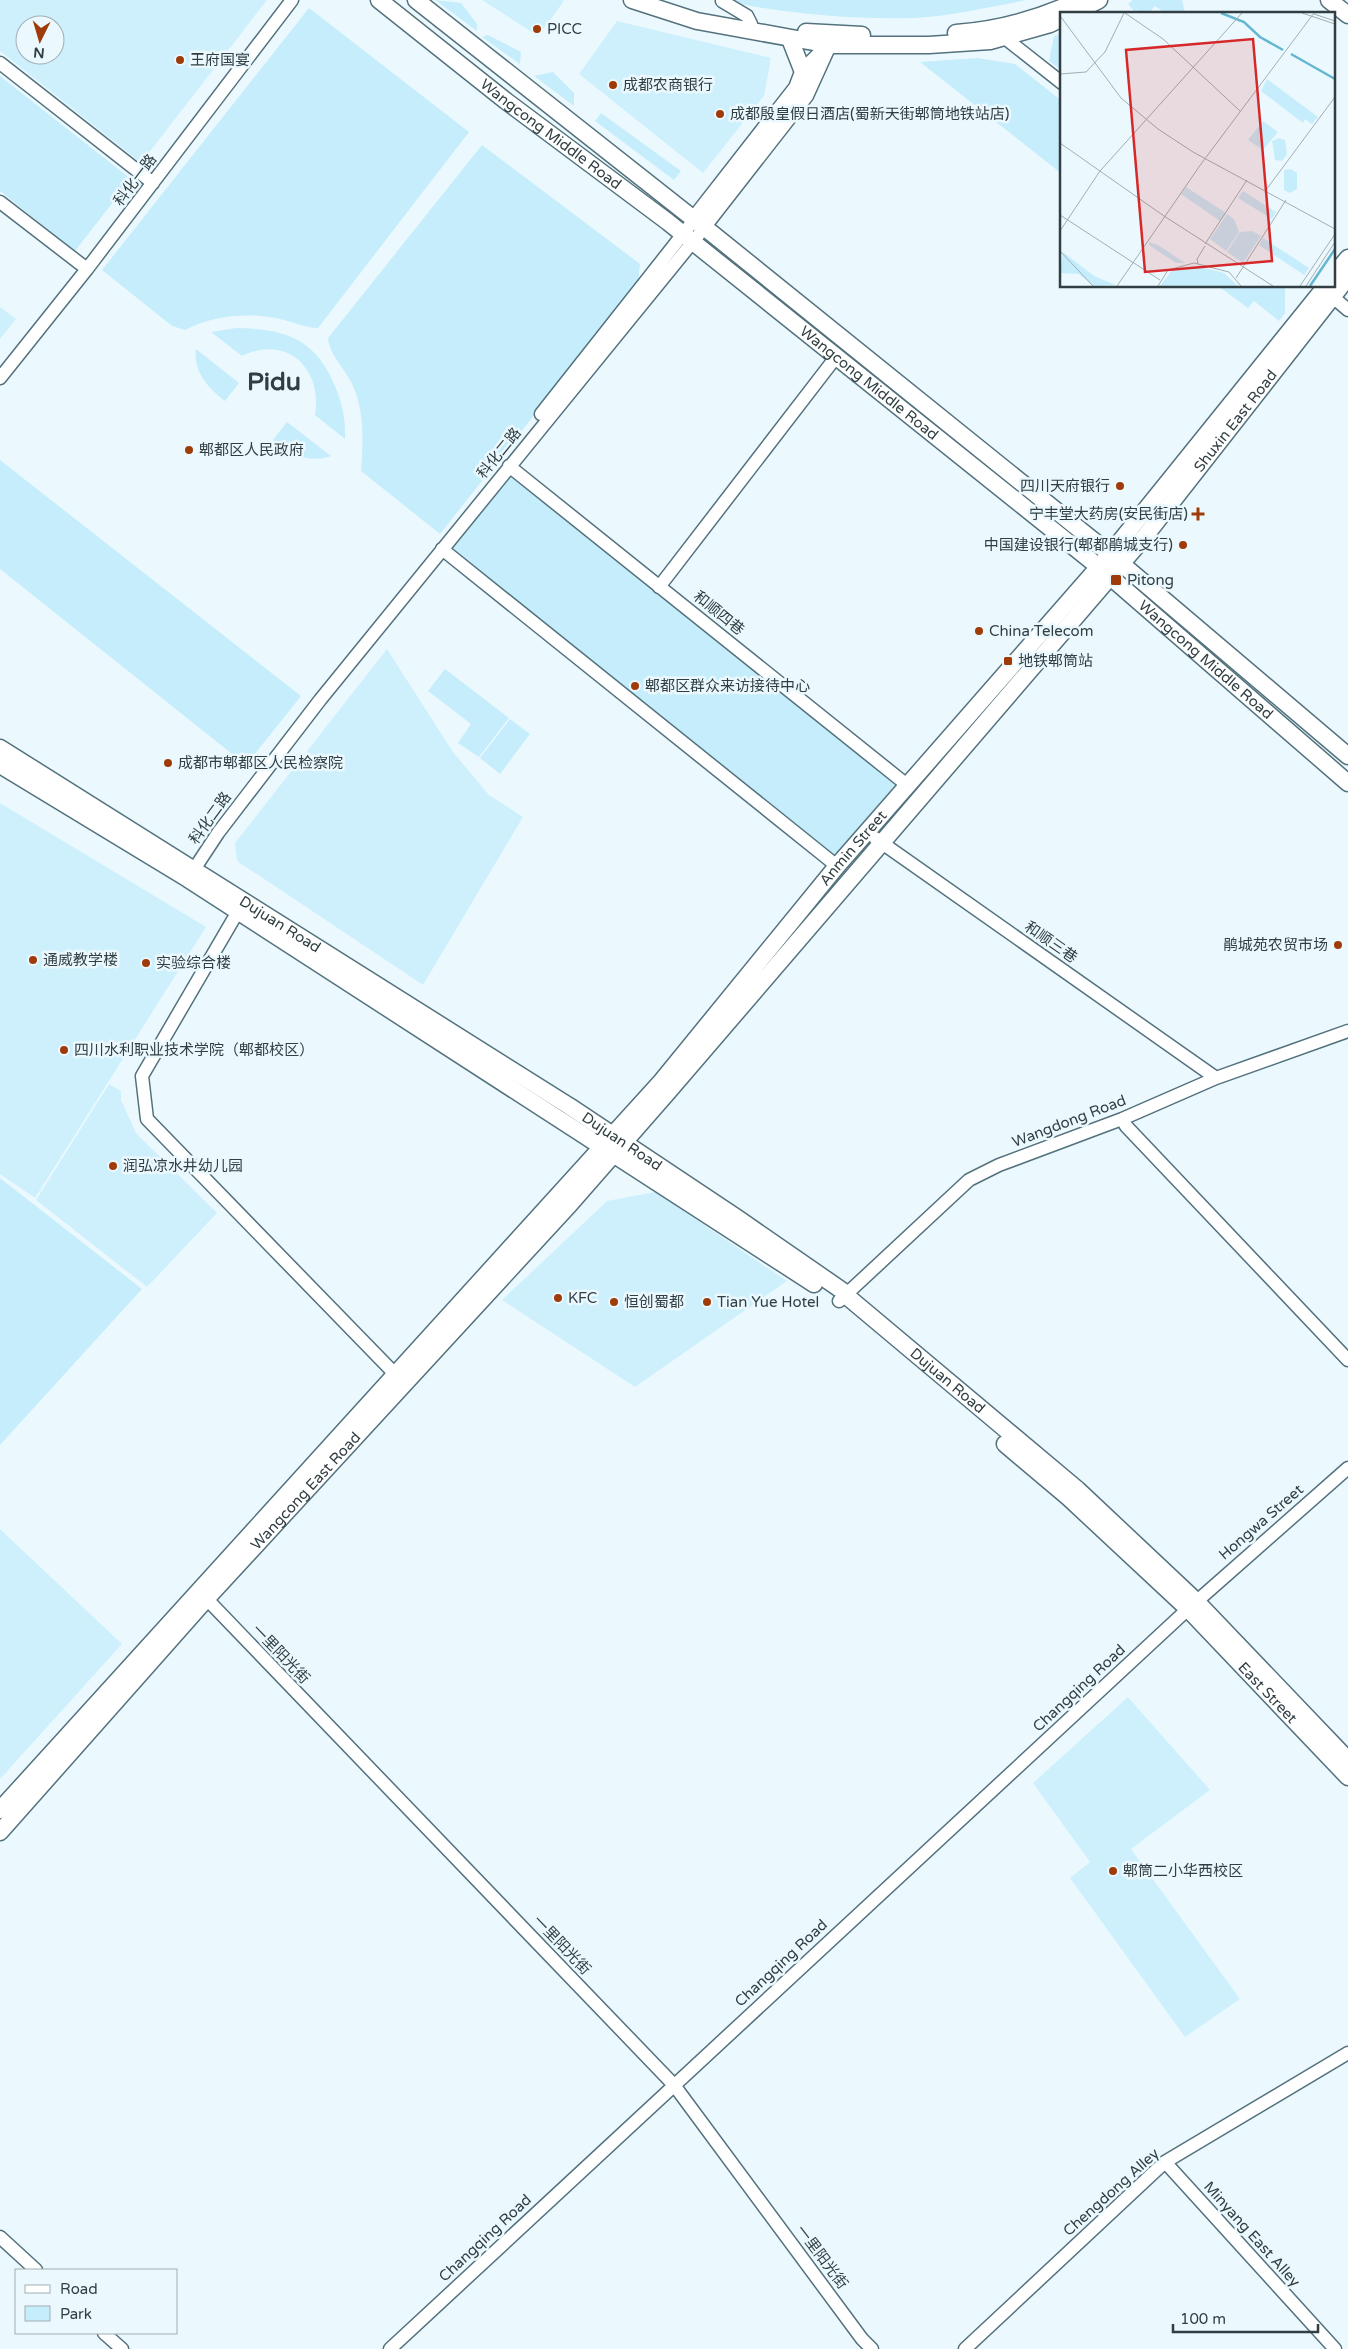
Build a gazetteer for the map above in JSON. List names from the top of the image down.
{
  "streets": {
    "main road": [
      "Wangcong Middle Road",
      "Shuxin East Road",
      "Anmin Street",
      "Dujuan Road",
      "Wangcong East Road",
      "East Street"
    ],
    "street": [
      "科化一路",
      "科化二路",
      "和顺四巷",
      "和顺三巷",
      "Wangdong Road",
      "Hongwa Street",
      "一里阳光街",
      "Changqing Road",
      "Chengdong Alley",
      "Minyang East Alley"
    ]
  },
  "crossings": [
    ["Wangcong Middle Road", "Shuxin East Road"],
    ["Wangcong Middle Road", "科化二路"],
    ["Wangcong Middle Road", "Anmin Street"],
    ["Shuxin East Road", "Anmin Street"],
    ["科化二路", "和顺四巷"],
    ["科化二路", "Dujuan Road"],
    ["和顺四巷", "Anmin Street"],
    ["Anmin Street", "Dujuan Road"],
    ["Anmin Street", "和顺三巷"],
    ["Anmin Street", "Wangcong East Road"],
    ["Dujuan Road", "Wangdong Road"],
    ["Dujuan Road", "Wangcong East Road"],
    ["Dujuan Road", "Hongwa Street"],
    ["Dujuan Road", "Changqing Road"],
    ["Dujuan Road", "East Street"],
    ["和顺三巷", "Wangdong Road"],
    ["Wangcong East Road", "一里阳光街"],
    ["Hongwa Street", "Changqing Road"],
    ["Hongwa Street", "East Street"],
    ["一里阳光街", "Changqing Road"],
    ["Changqing Road", "East Street"],
    ["Chengdong Alley", "Minyang East Alley"]
  ],
  "districts": ["Pidu"],
  "places": {
    "other": [
      "PICC",
      "王府国宴",
      "成都农商银行",
      "成都殷皇假日酒店(蜀新天街郫筒地铁站店)",
      "郫都区人民政府",
      "四川天府银行",
      "中国建设银行(郫都鹃城支行)",
      "China Telecom",
      "郫都区群众来访接待中心",
      "成都市郫都区人民检察院",
      "鹃城苑农贸市场",
      "通威教学楼",
      "实验综合楼",
      "四川水利职业技术学院（郫都校区）",
      "润弘凉水井幼儿园",
      "KFC",
      "恒创蜀都",
      "Tian Yue Hotel",
      "郫筒二小华西校区"
    ],
    "health": ["宁丰堂大药房(安民街店)"],
    "transit": ["Pitong", "地铁郫筒站"]
  },
  "legend": ["Road", "Park"],
  "scale_bar": "100 m",
  "north": "bottom"
}
